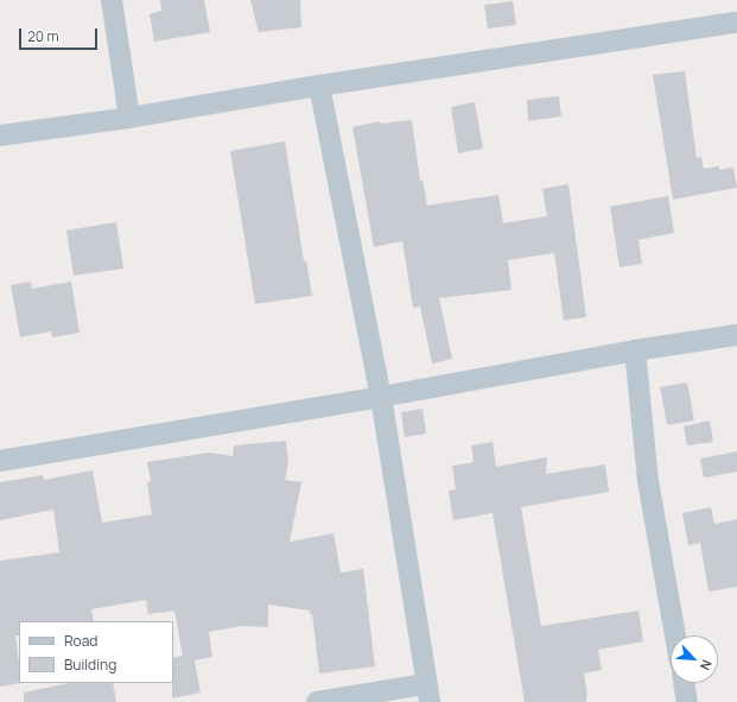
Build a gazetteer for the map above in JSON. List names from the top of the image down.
{
  "legend": ["Road", "Building"],
  "scale_bar": "20 m",
  "north": "bottom right"
}
